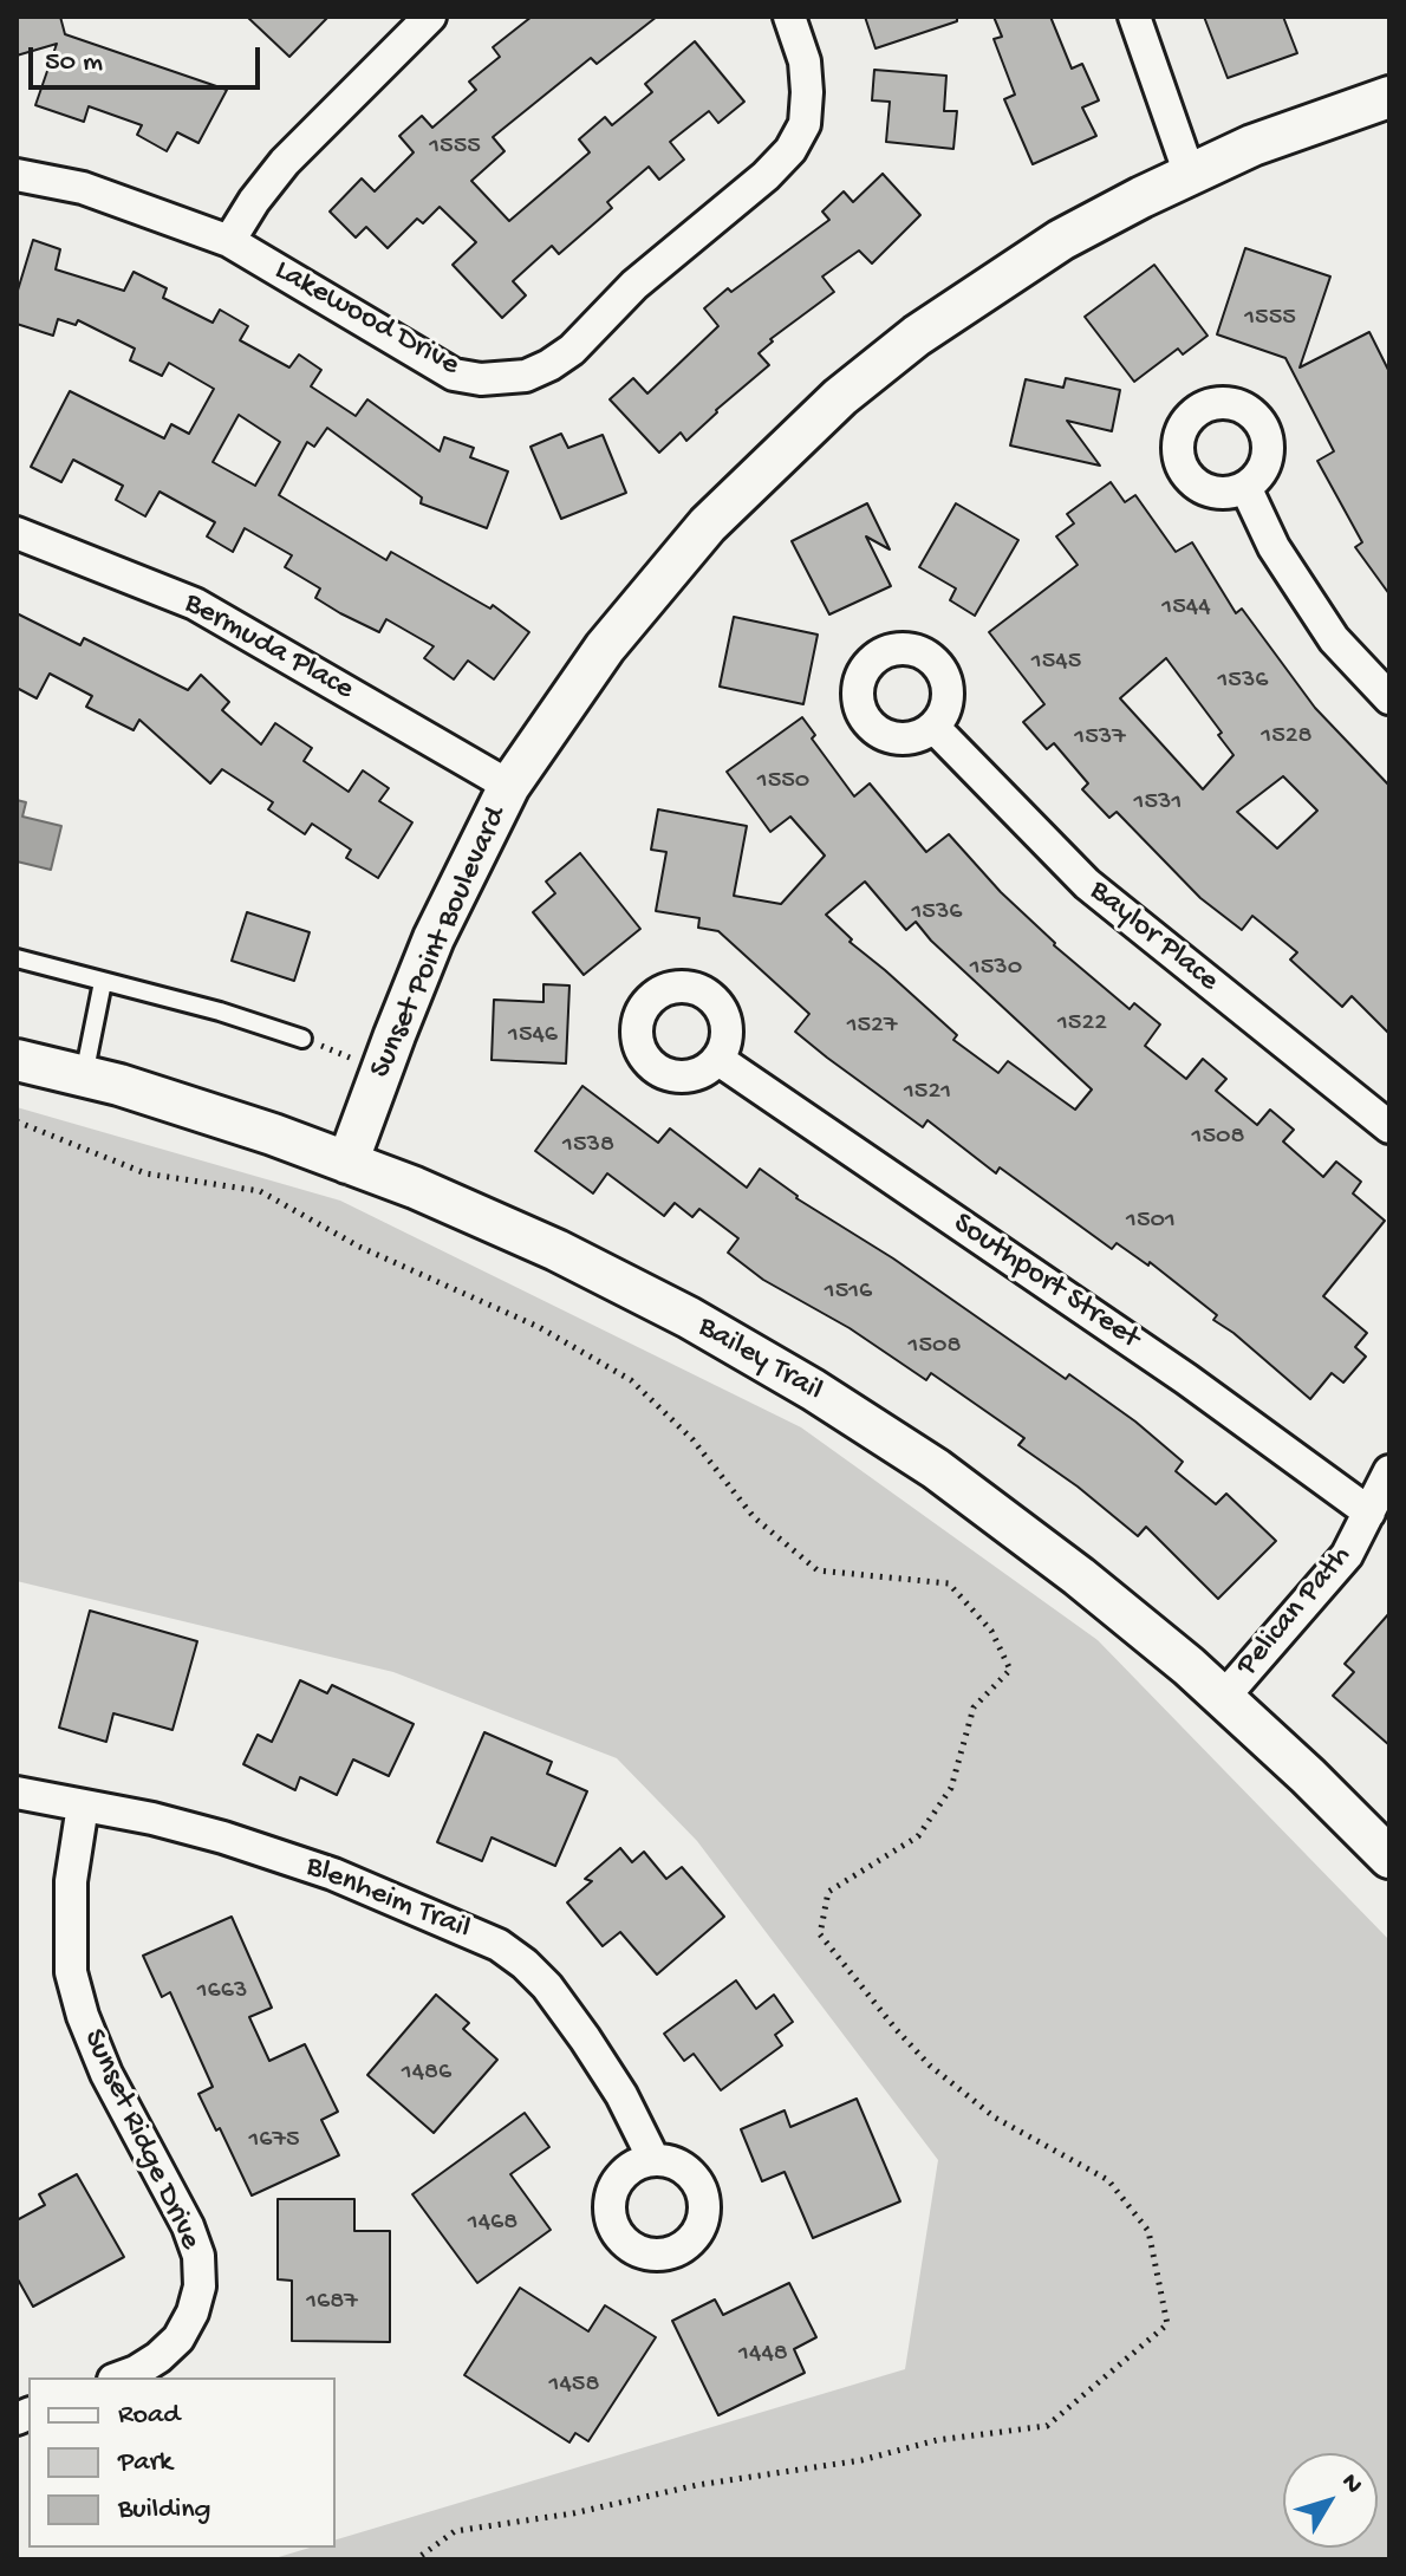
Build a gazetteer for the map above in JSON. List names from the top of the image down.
{
  "streets": {
    "street": [
      "Lakewood Drive",
      "Bermuda Place",
      "Baylor Place",
      "Sunset Point Boulevard",
      "Southport Street",
      "Bailey Trail",
      "Pelican Path",
      "Blenheim Trail",
      "Sunset Ridge Drive"
    ]
  },
  "crossings": [
    ["Bermuda Place", "Sunset Point Boulevard"],
    ["Sunset Point Boulevard", "Bailey Trail"],
    ["Southport Street", "Pelican Path"],
    ["Bailey Trail", "Pelican Path"],
    ["Blenheim Trail", "Sunset Ridge Drive"]
  ],
  "house_numbers": [
    "1555",
    "1555",
    "1544",
    "1545",
    "1536",
    "1528",
    "1537",
    "1550",
    "1531",
    "1536",
    "1530",
    "1522",
    "1527",
    "1546",
    "1521",
    "1508",
    "1538",
    "1501",
    "1516",
    "1508",
    "1663",
    "1486",
    "1675",
    "1468",
    "1687",
    "1448",
    "1458"
  ],
  "legend": ["Road", "Park", "Building"],
  "scale_bar": "50 m",
  "north": "top right"
}
